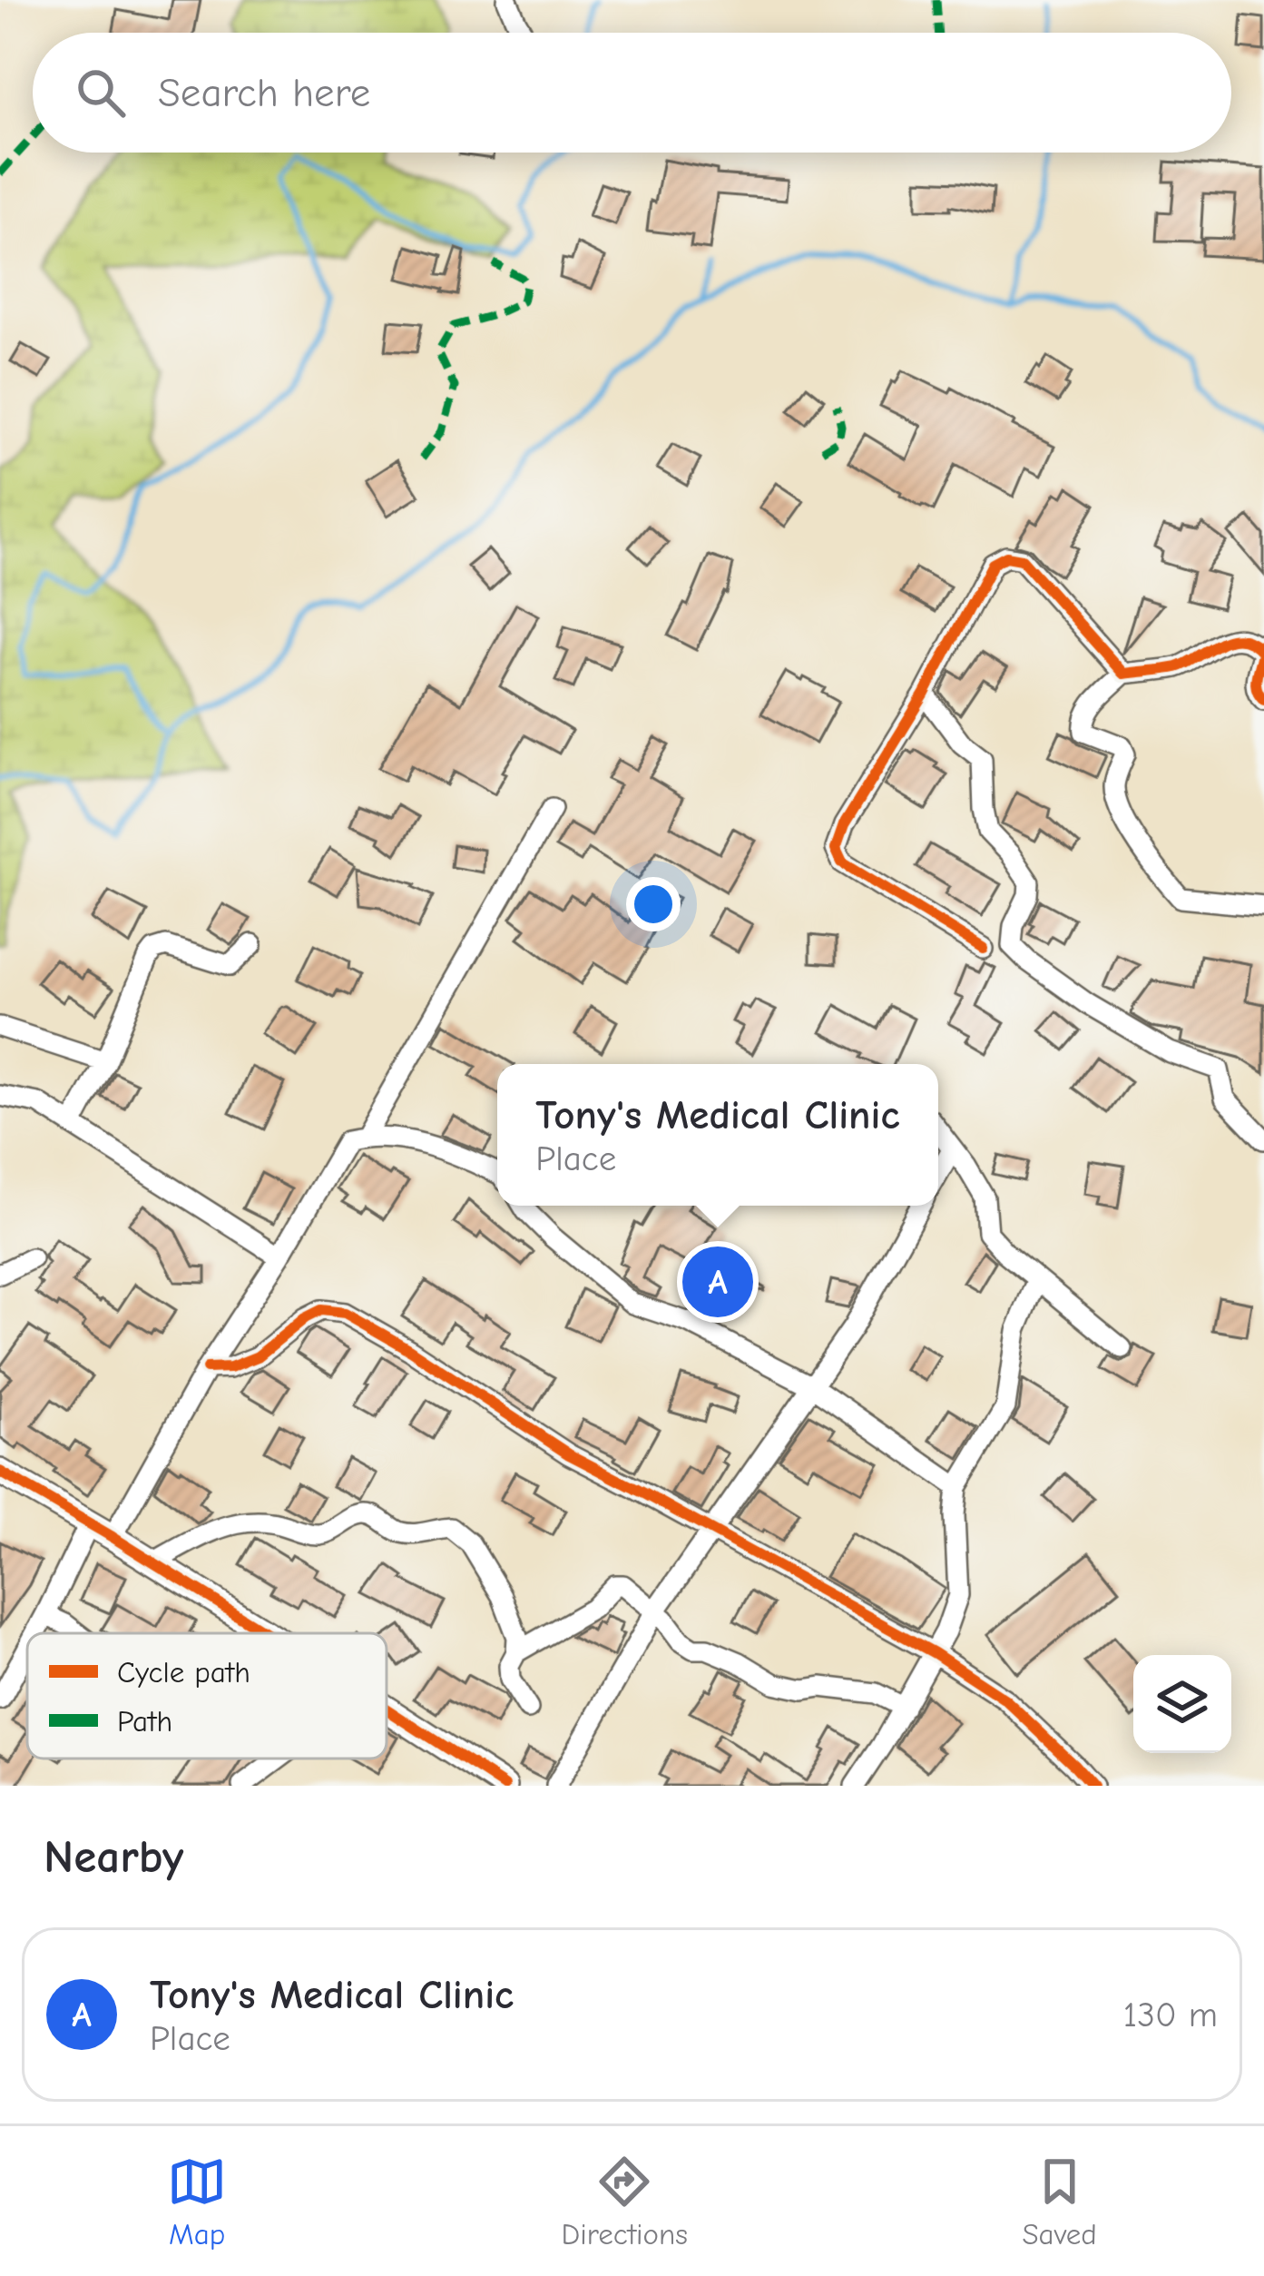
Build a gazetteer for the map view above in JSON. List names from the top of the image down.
{
  "legend": ["Cycle path", "Path"],
  "page": {
    "search": "Search here",
    "popup": ["Tony's Medical Clinic", "Place"],
    "pins": "A",
    "heading": "Nearby",
    "list": [
      {
        "mark": "A",
        "name": "Tony's Medical Clinic",
        "note": "Place",
        "value": "130 m"
      }
    ],
    "nav": ["Map", "Directions", "Saved"]
  }
}
